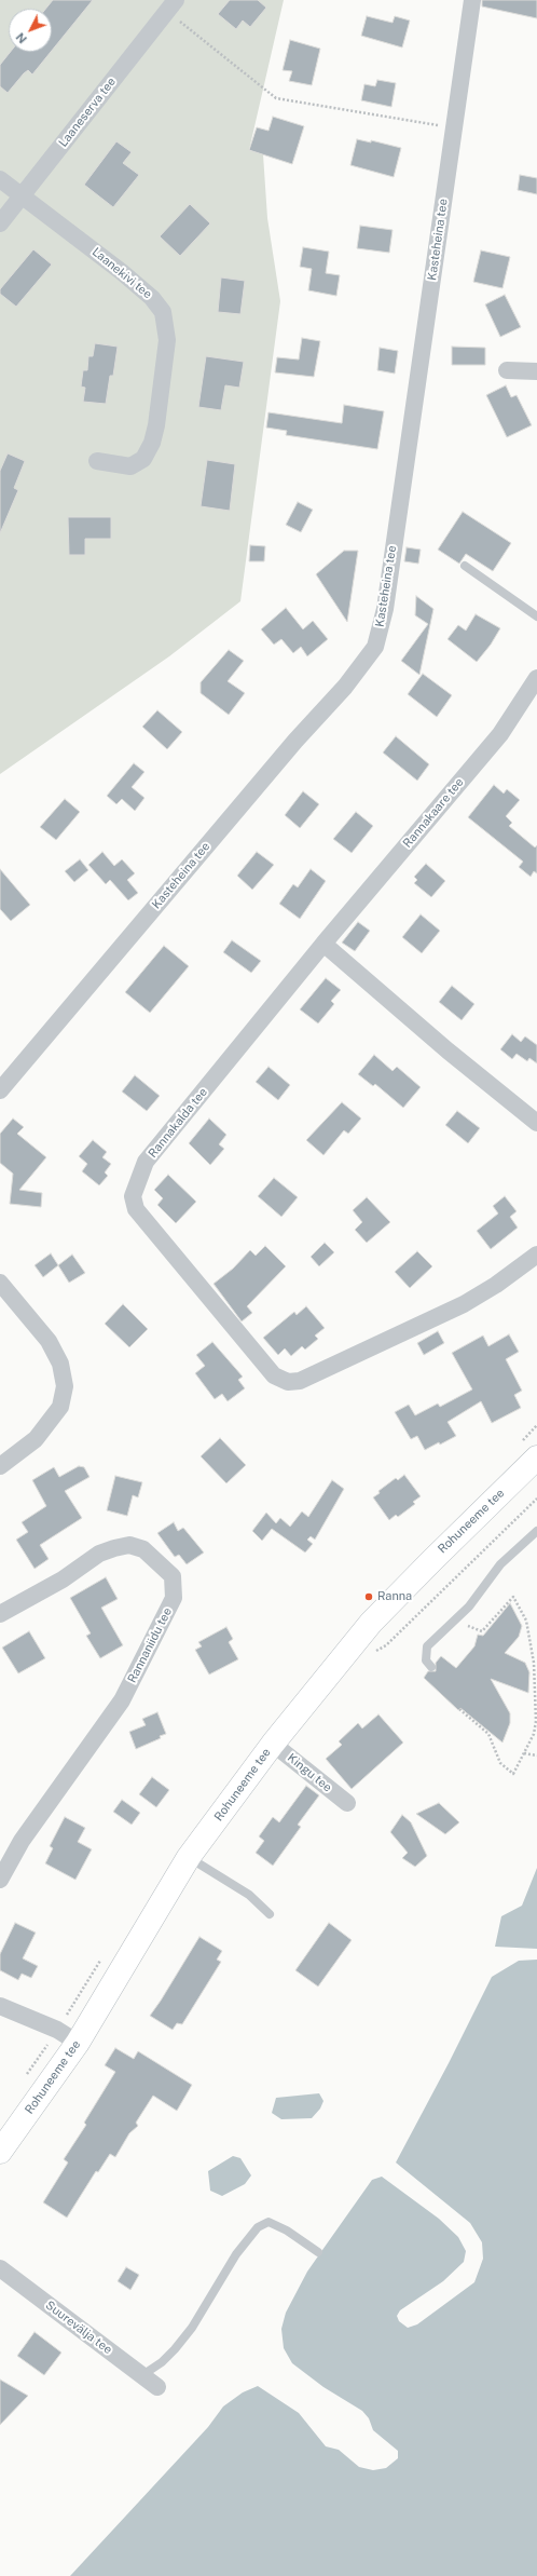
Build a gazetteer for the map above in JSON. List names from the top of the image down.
{
  "streets": {
    "street": [
      "Laaneserva tee",
      "Kasteheina tee",
      "Laanekivi tee",
      "Rannakaare tee",
      "Rannakalda tee",
      "Rohuneeme tee",
      "Rannaniidu tee",
      "Kingu tee",
      "Suurevälja tee"
    ]
  },
  "crossings": [
    ["Laaneserva tee", "Laanekivi tee"],
    ["Rannakaare tee", "Rannakalda tee"],
    ["Rohuneeme tee", "Kingu tee"]
  ],
  "places": ["Ranna"],
  "north": "bottom left"
}
